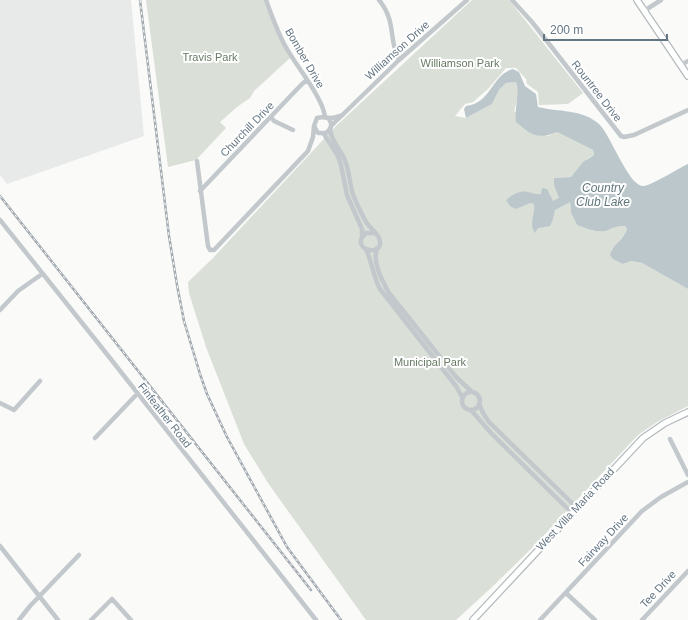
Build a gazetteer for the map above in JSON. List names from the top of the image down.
{
  "streets": {
    "main road": ["West Villa Maria Road"],
    "street": [
      "Williamson Drive",
      "Bomber Drive",
      "Rountree Drive",
      "Churchill Drive",
      "Finfeather Road",
      "Fairway Drive",
      "Tee Drive"
    ]
  },
  "crossings": [
    ["Williamson Drive", "Bomber Drive"],
    ["Bomber Drive", "Churchill Drive"]
  ],
  "water": ["Country Club Lake"],
  "parks": ["Travis Park", "Williamson Park", "Municipal Park"],
  "scale_bar": "200 m"
}
